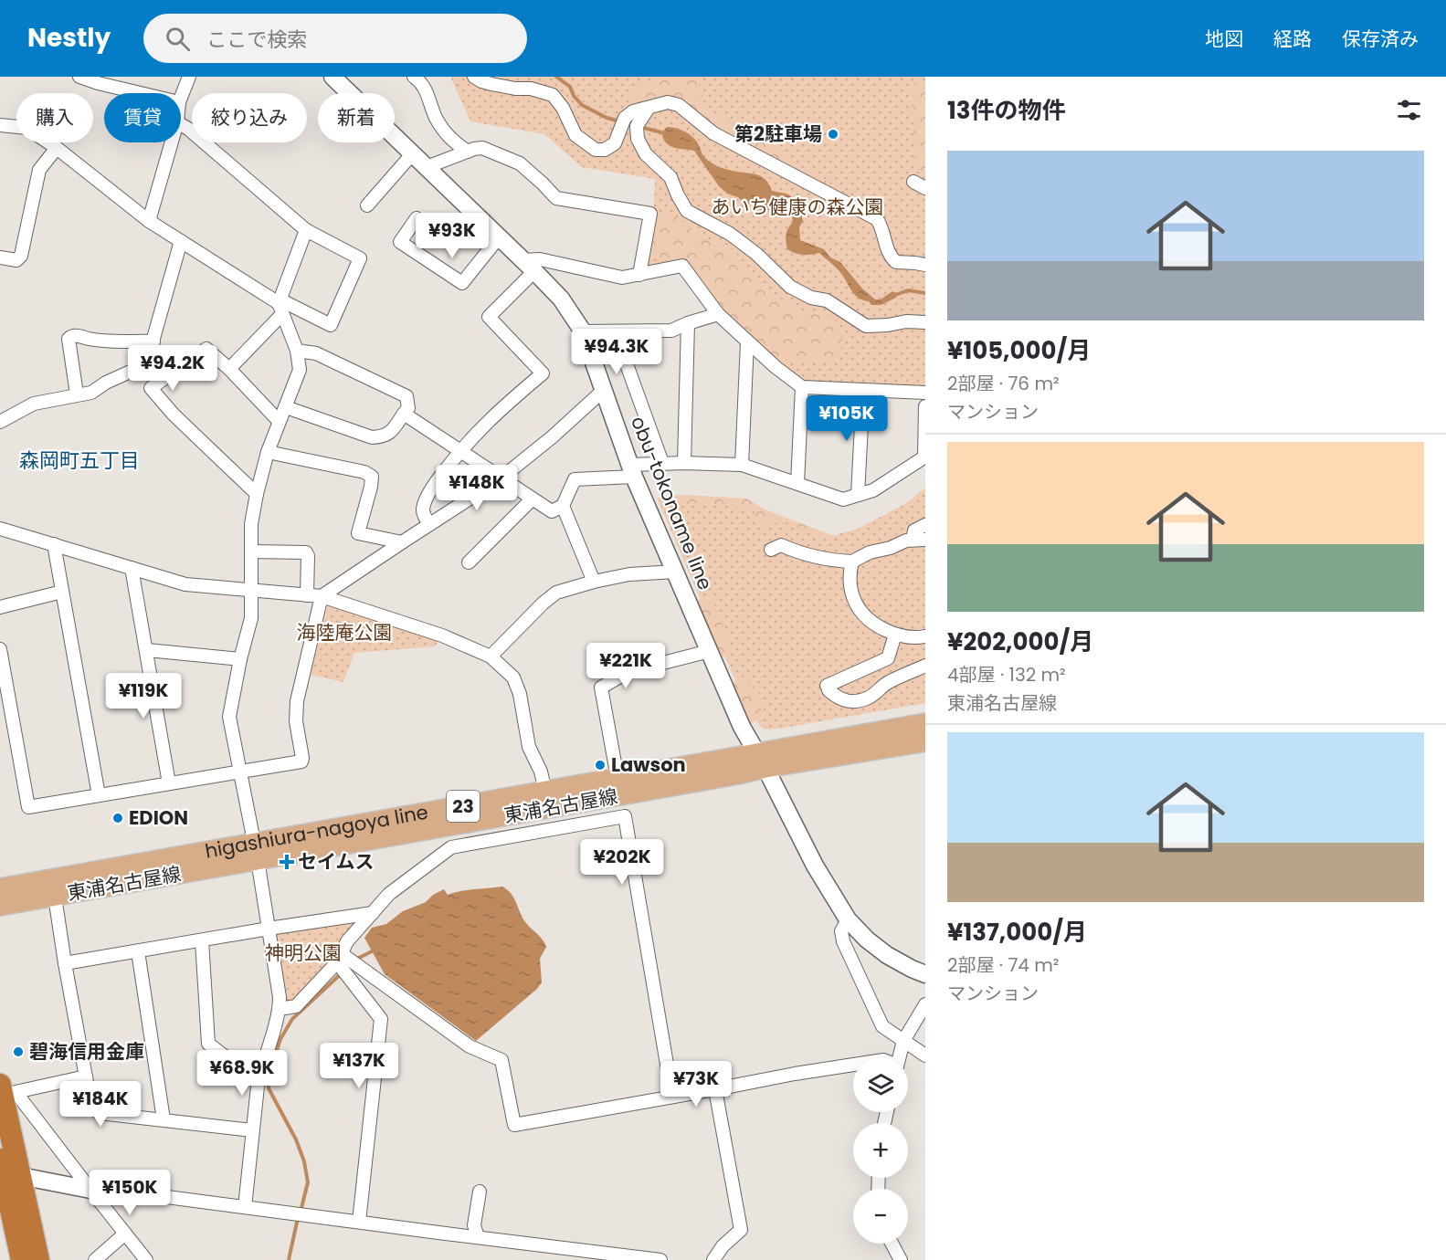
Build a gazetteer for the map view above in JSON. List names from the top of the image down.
{
  "streets": {
    "main road": [
      "obu-tokoname line",
      "23",
      "東浦名古屋線",
      "higashiura-nagoya line"
    ]
  },
  "crossings": [
    ["obu-tokoname line", "東浦名古屋線"],
    ["obu-tokoname line", "higashiura-nagoya line"],
    ["東浦名古屋線", "higashiura-nagoya line"]
  ],
  "districts": ["森岡町五丁目"],
  "parks": ["あいち健康の森公園", "海陸庵公園", "神明公園"],
  "places": {
    "other": [
      "第2駐車場",
      "Lawson",
      "EDION",
      "碧海信用金庫"
    ],
    "health": ["セイムス"]
  },
  "page": {
    "header": "Nestly",
    "search": "ここで検索",
    "nav": ["地図", "経路", "保存済み"],
    "heading": "13件の物件",
    "chip": [
      "購入",
      "賃貸",
      "絞り込み",
      "新着"
    ],
    "list": [
      {
        "name": "¥105,000/月",
        "note": "2部屋 · 76 m² · マンション"
      },
      {
        "name": "¥202,000/月",
        "note": "4部屋 · 132 m² · 東浦名古屋線"
      },
      {
        "name": "¥137,000/月",
        "note": "2部屋 · 74 m² · マンション"
      }
    ],
    "price": [
      "¥93K",
      "¥94.3K",
      "¥94.2K",
      "¥105K",
      "¥148K",
      "¥221K",
      "¥119K",
      "¥202K",
      "¥137K",
      "¥68.9K",
      "¥73K",
      "¥184K",
      "¥150K"
    ],
    "map_buttons": ["+", "−"]
  }
}
